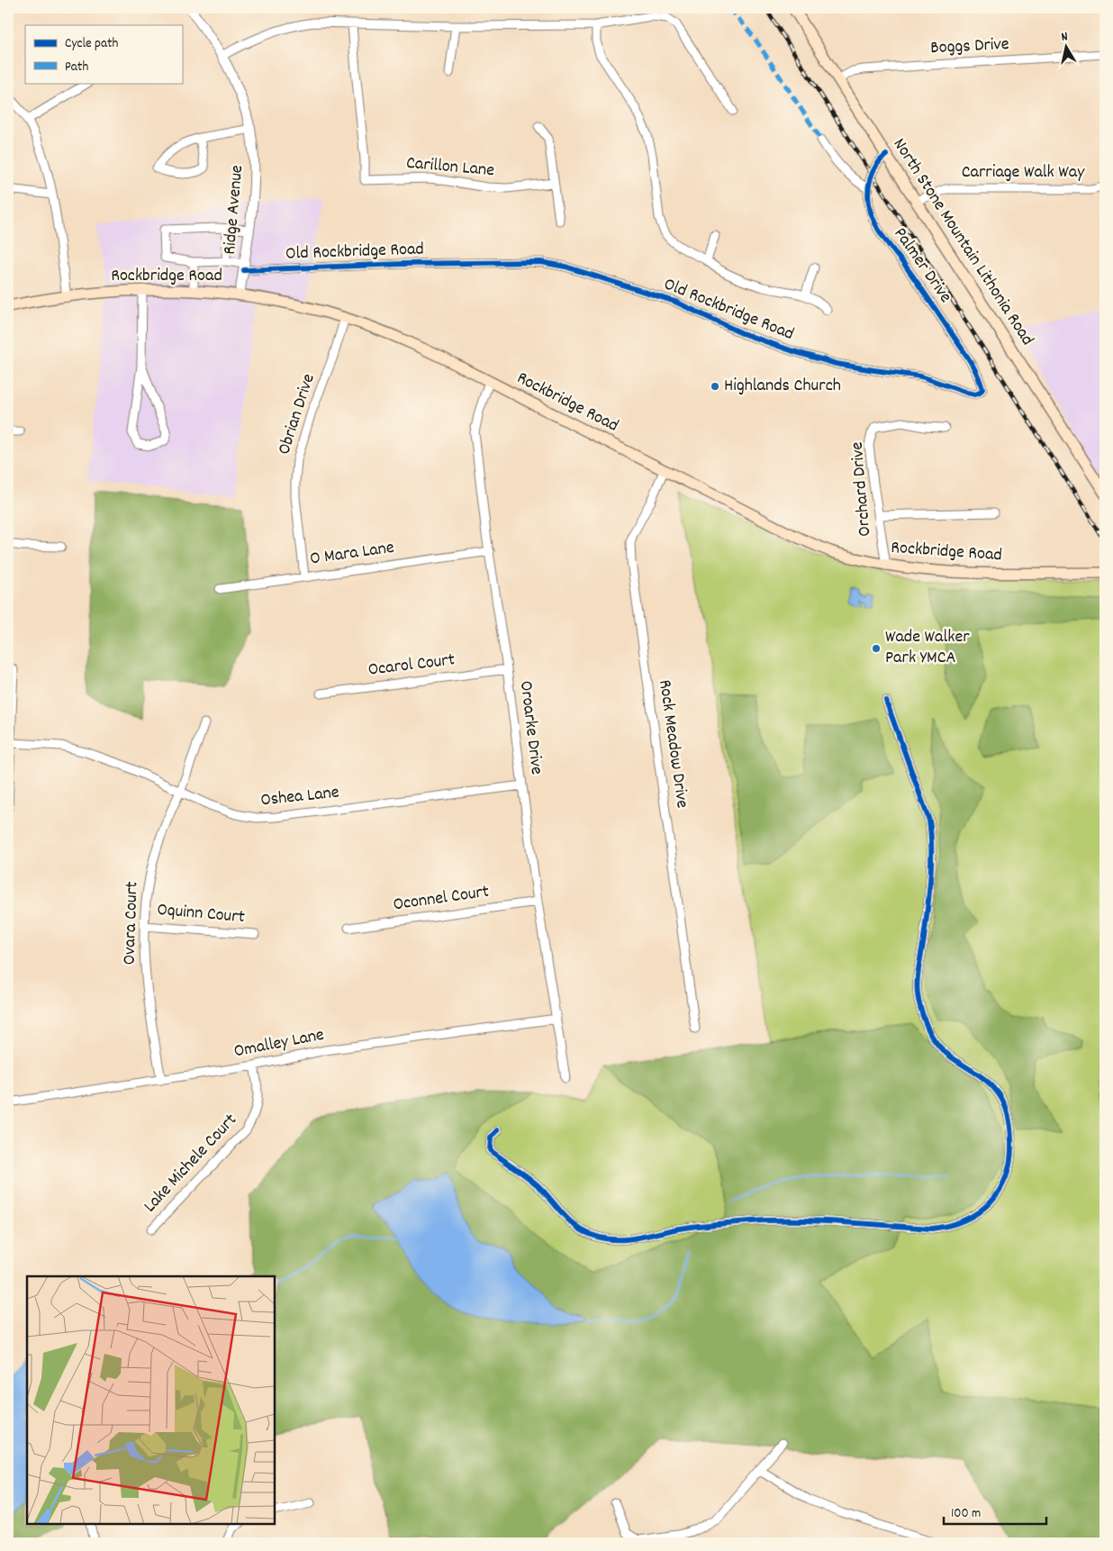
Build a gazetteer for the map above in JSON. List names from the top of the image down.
{
  "streets": {
    "main road": ["North Stone Mountain Lithonia Road", "Rockbridge Road"],
    "street": [
      "Boggs Drive",
      "Carillon Lane",
      "Carriage Walk Way",
      "Ridge Avenue",
      "Old Rockbridge Road",
      "Palmer Drive",
      "Obrian Drive",
      "Orchard Drive",
      "O Mara Lane",
      "Ocarol Court",
      "Oroarke Drive",
      "Rock Meadow Drive",
      "Oshea Lane",
      "Oconnel Court",
      "Oquinn Court",
      "Ovara Court",
      "Omalley Lane",
      "Lake Michele Court"
    ]
  },
  "crossings": [
    ["Boggs Drive", "North Stone Mountain Lithonia Road"],
    ["Carriage Walk Way", "North Stone Mountain Lithonia Road"],
    ["Ridge Avenue", "Old Rockbridge Road"],
    ["Ridge Avenue", "Rockbridge Road"],
    ["Old Rockbridge Road", "Palmer Drive"],
    ["Rockbridge Road", "Obrian Drive"],
    ["Rockbridge Road", "Orchard Drive"],
    ["Rockbridge Road", "Oroarke Drive"],
    ["Rockbridge Road", "Rock Meadow Drive"],
    ["Obrian Drive", "O Mara Lane"],
    ["O Mara Lane", "Oroarke Drive"],
    ["Ocarol Court", "Oroarke Drive"],
    ["Oroarke Drive", "Oshea Lane"],
    ["Oroarke Drive", "Oconnel Court"],
    ["Oroarke Drive", "Omalley Lane"],
    ["Oshea Lane", "Ovara Court"],
    ["Oquinn Court", "Ovara Court"],
    ["Ovara Court", "Omalley Lane"],
    ["Omalley Lane", "Lake Michele Court"]
  ],
  "places": ["Highlands Church", "Wade Walker Park YMCA"],
  "legend": ["Cycle path", "Path"],
  "scale_bar": "100 m",
  "north": "top"
}
